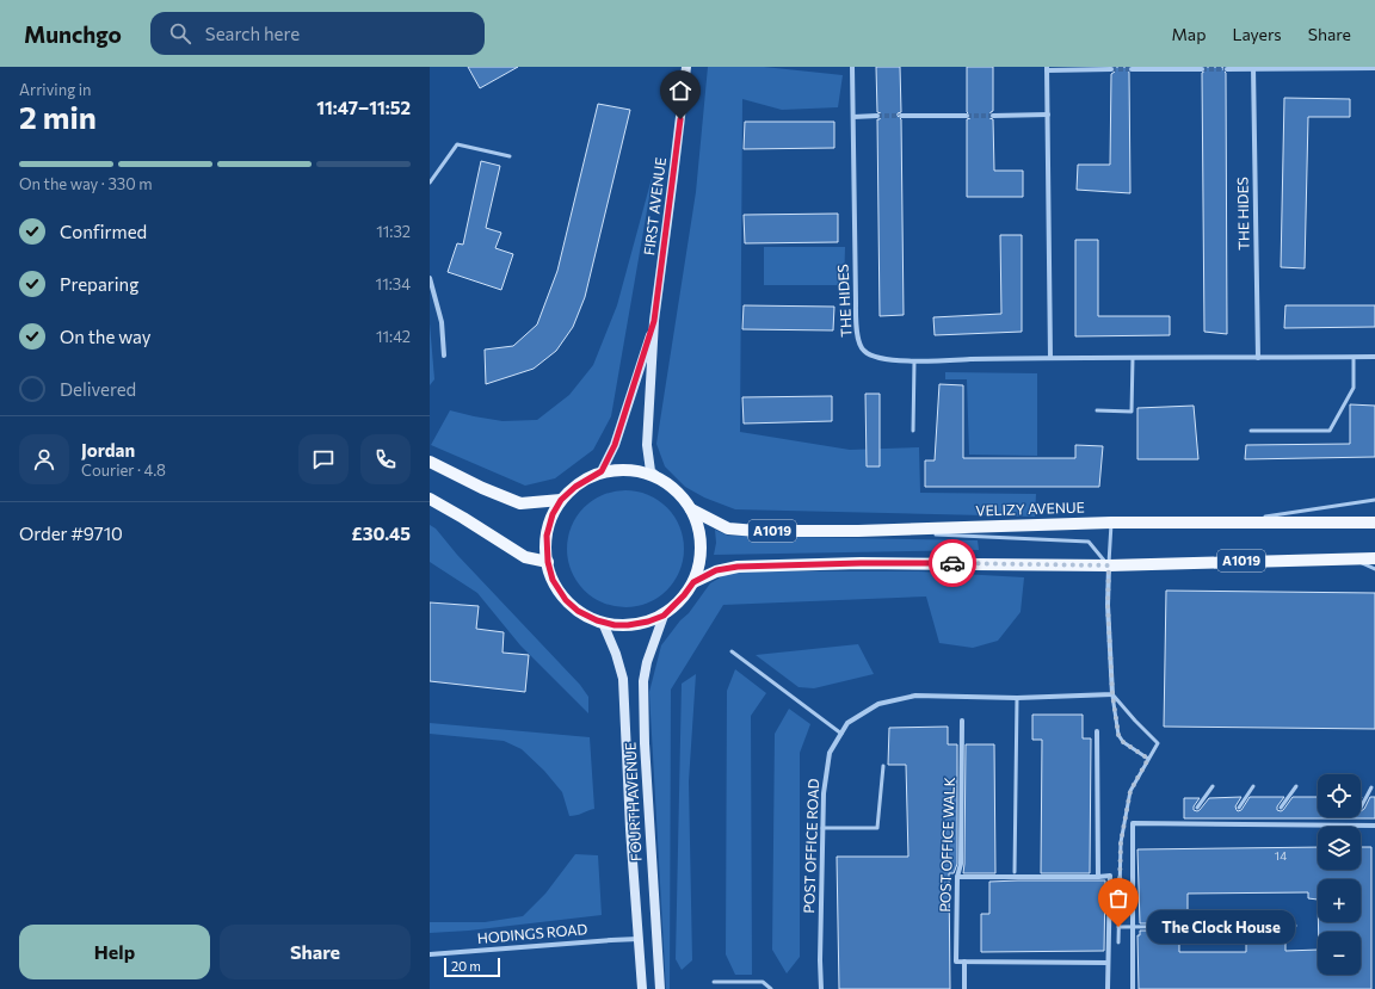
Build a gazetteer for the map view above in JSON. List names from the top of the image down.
{
  "streets": {
    "main road": ["VELIZY AVENUE", "A1019"],
    "street": [
      "FIRST AVENUE",
      "THE HIDES",
      "FOURTH AVENUE",
      "POST OFFICE WALK",
      "POST OFFICE ROAD",
      "HODINGS ROAD"
    ]
  },
  "crossings": [
    ["FIRST AVENUE", "VELIZY AVENUE"],
    ["FIRST AVENUE", "A1019"],
    ["FIRST AVENUE", "FOURTH AVENUE"],
    ["VELIZY AVENUE", "A1019"],
    ["VELIZY AVENUE", "FOURTH AVENUE"],
    ["A1019", "FOURTH AVENUE"],
    ["FOURTH AVENUE", "HODINGS ROAD"]
  ],
  "places": ["The Clock House"],
  "house_numbers": ["14"],
  "scale_bar": "20 m",
  "page": {
    "header": "Munchgo",
    "search": "Search here",
    "nav": ["Map", "Layers", "Share"],
    "heading": ["2 min", "Arriving in", "11:47–11:52"],
    "panel": [
      "Jordan",
      "Courier · 4.8",
      "Order #9710",
      "£30.45"
    ],
    "bar": "On the way · 330 m",
    "list": [
      ["Confirmed", "11:32"],
      ["Preparing", "11:34"],
      ["On the way", "11:42"],
      "Delivered"
    ],
    "map_buttons": ["+", "−"],
    "bubble": "The Clock House",
    "buttons": ["Help", "Share"],
    "scale": "20 m"
  }
}
